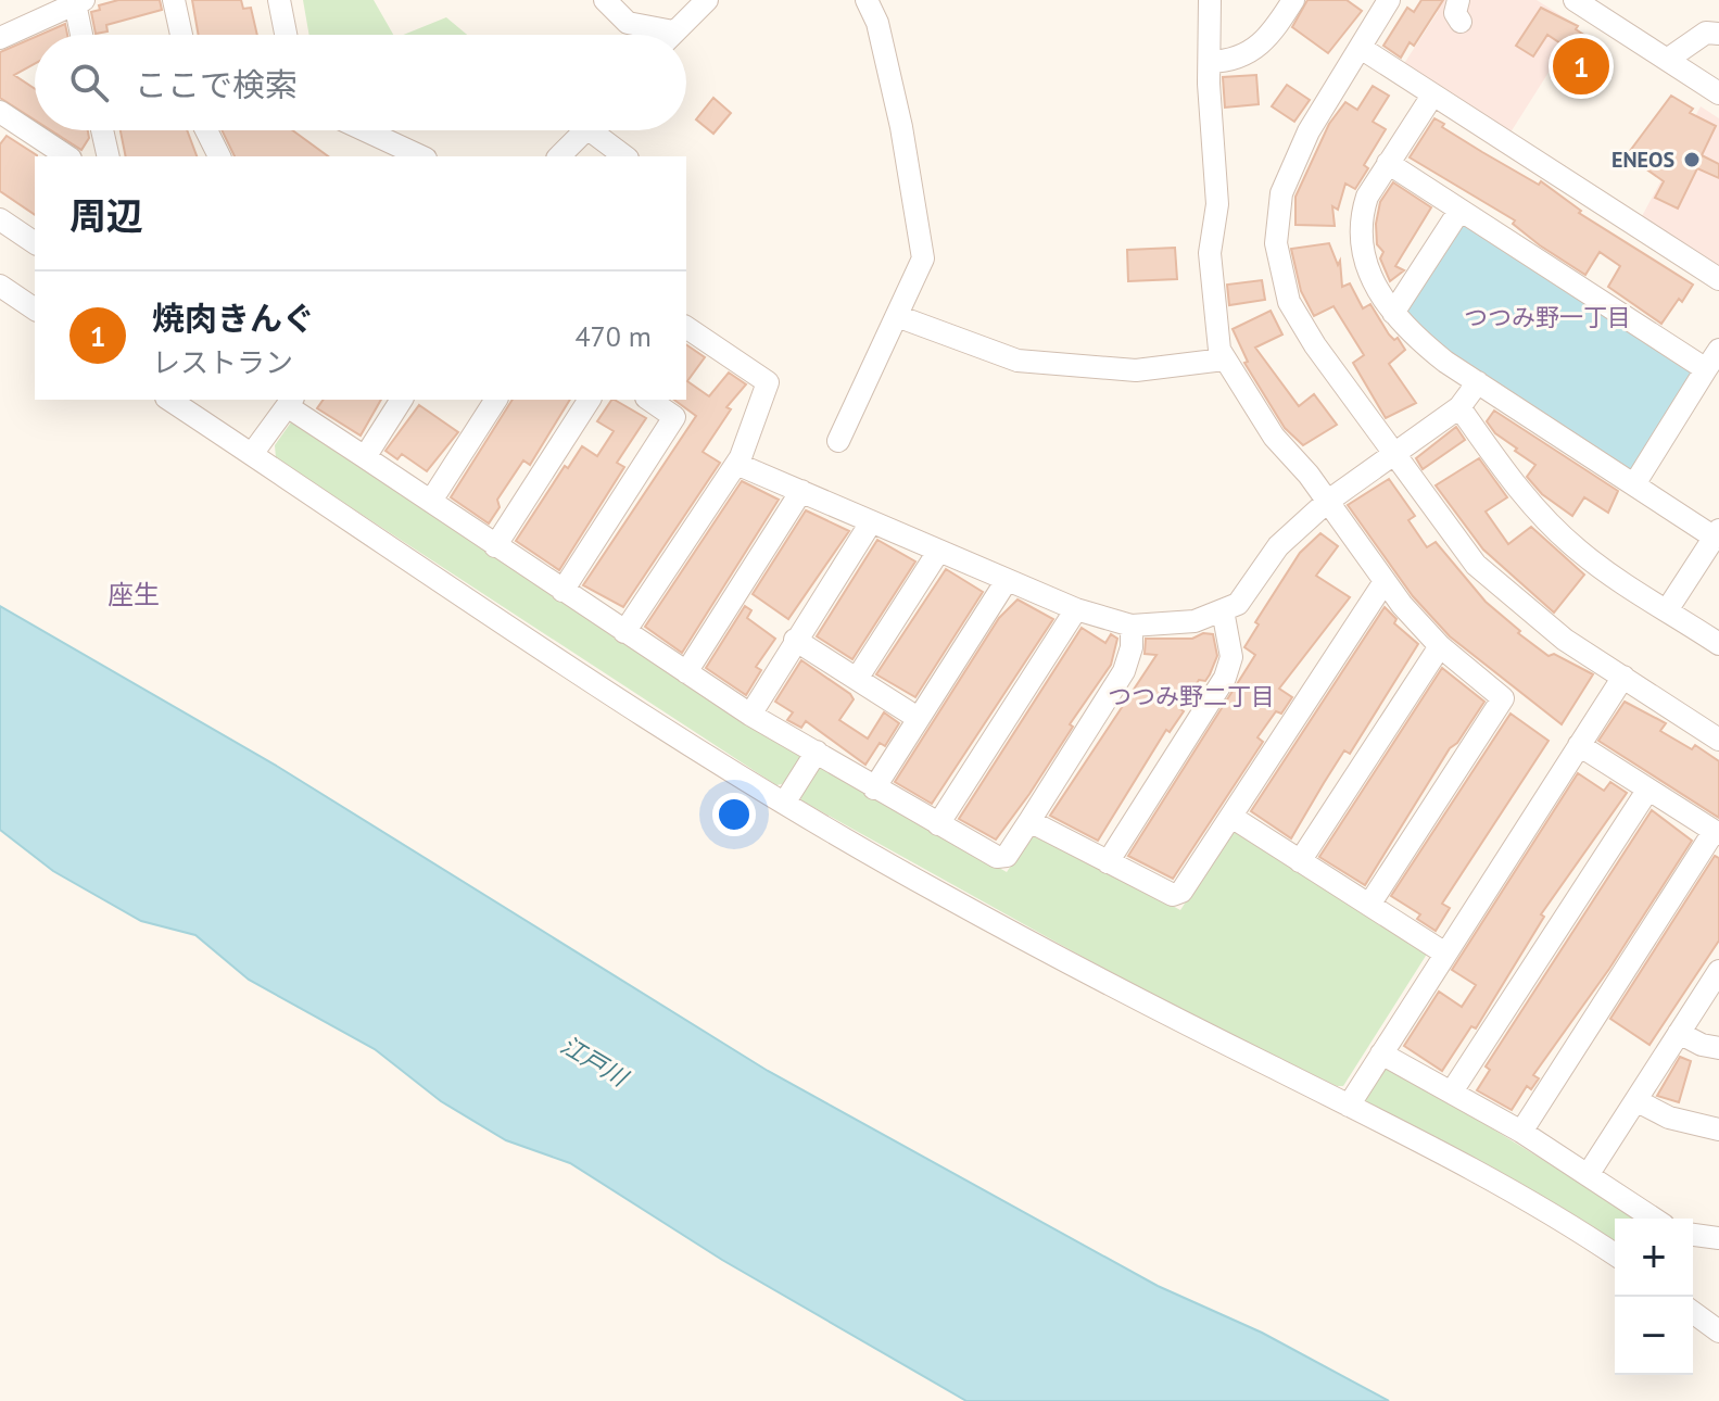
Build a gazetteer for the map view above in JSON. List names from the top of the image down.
{
  "districts": ["つつみ野一丁目", "座生", "つつみ野二丁目"],
  "water": ["江戸川"],
  "places": ["ENEOS"],
  "page": {
    "pins": "1",
    "search": "ここで検索",
    "heading": "周辺",
    "list": [
      {
        "mark": "1",
        "name": "焼肉きんぐ",
        "note": "レストラン",
        "value": "470 m"
      }
    ],
    "map_buttons": ["+", "−"]
  }
}
